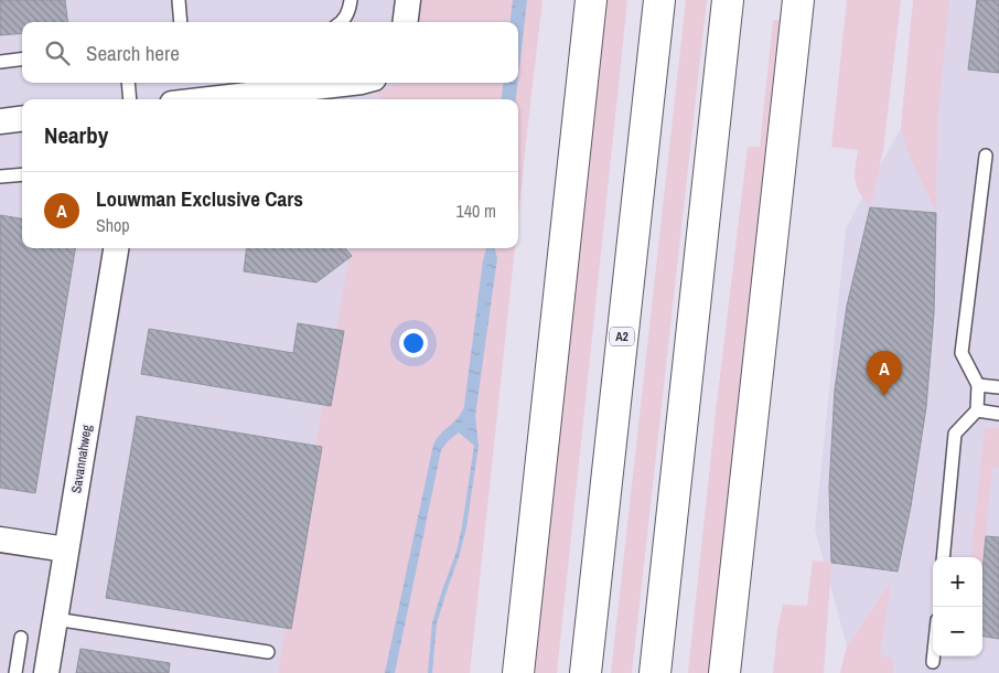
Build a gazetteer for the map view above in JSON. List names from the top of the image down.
{
  "streets": {
    "highway": ["A2"],
    "street": ["Savannahweg"]
  },
  "page": {
    "search": "Search here",
    "heading": "Nearby",
    "list": [
      {
        "mark": "A",
        "name": "Louwman Exclusive Cars",
        "note": "Shop",
        "value": "140 m"
      }
    ],
    "pins": "A",
    "map_buttons": ["+", "−"]
  }
}
